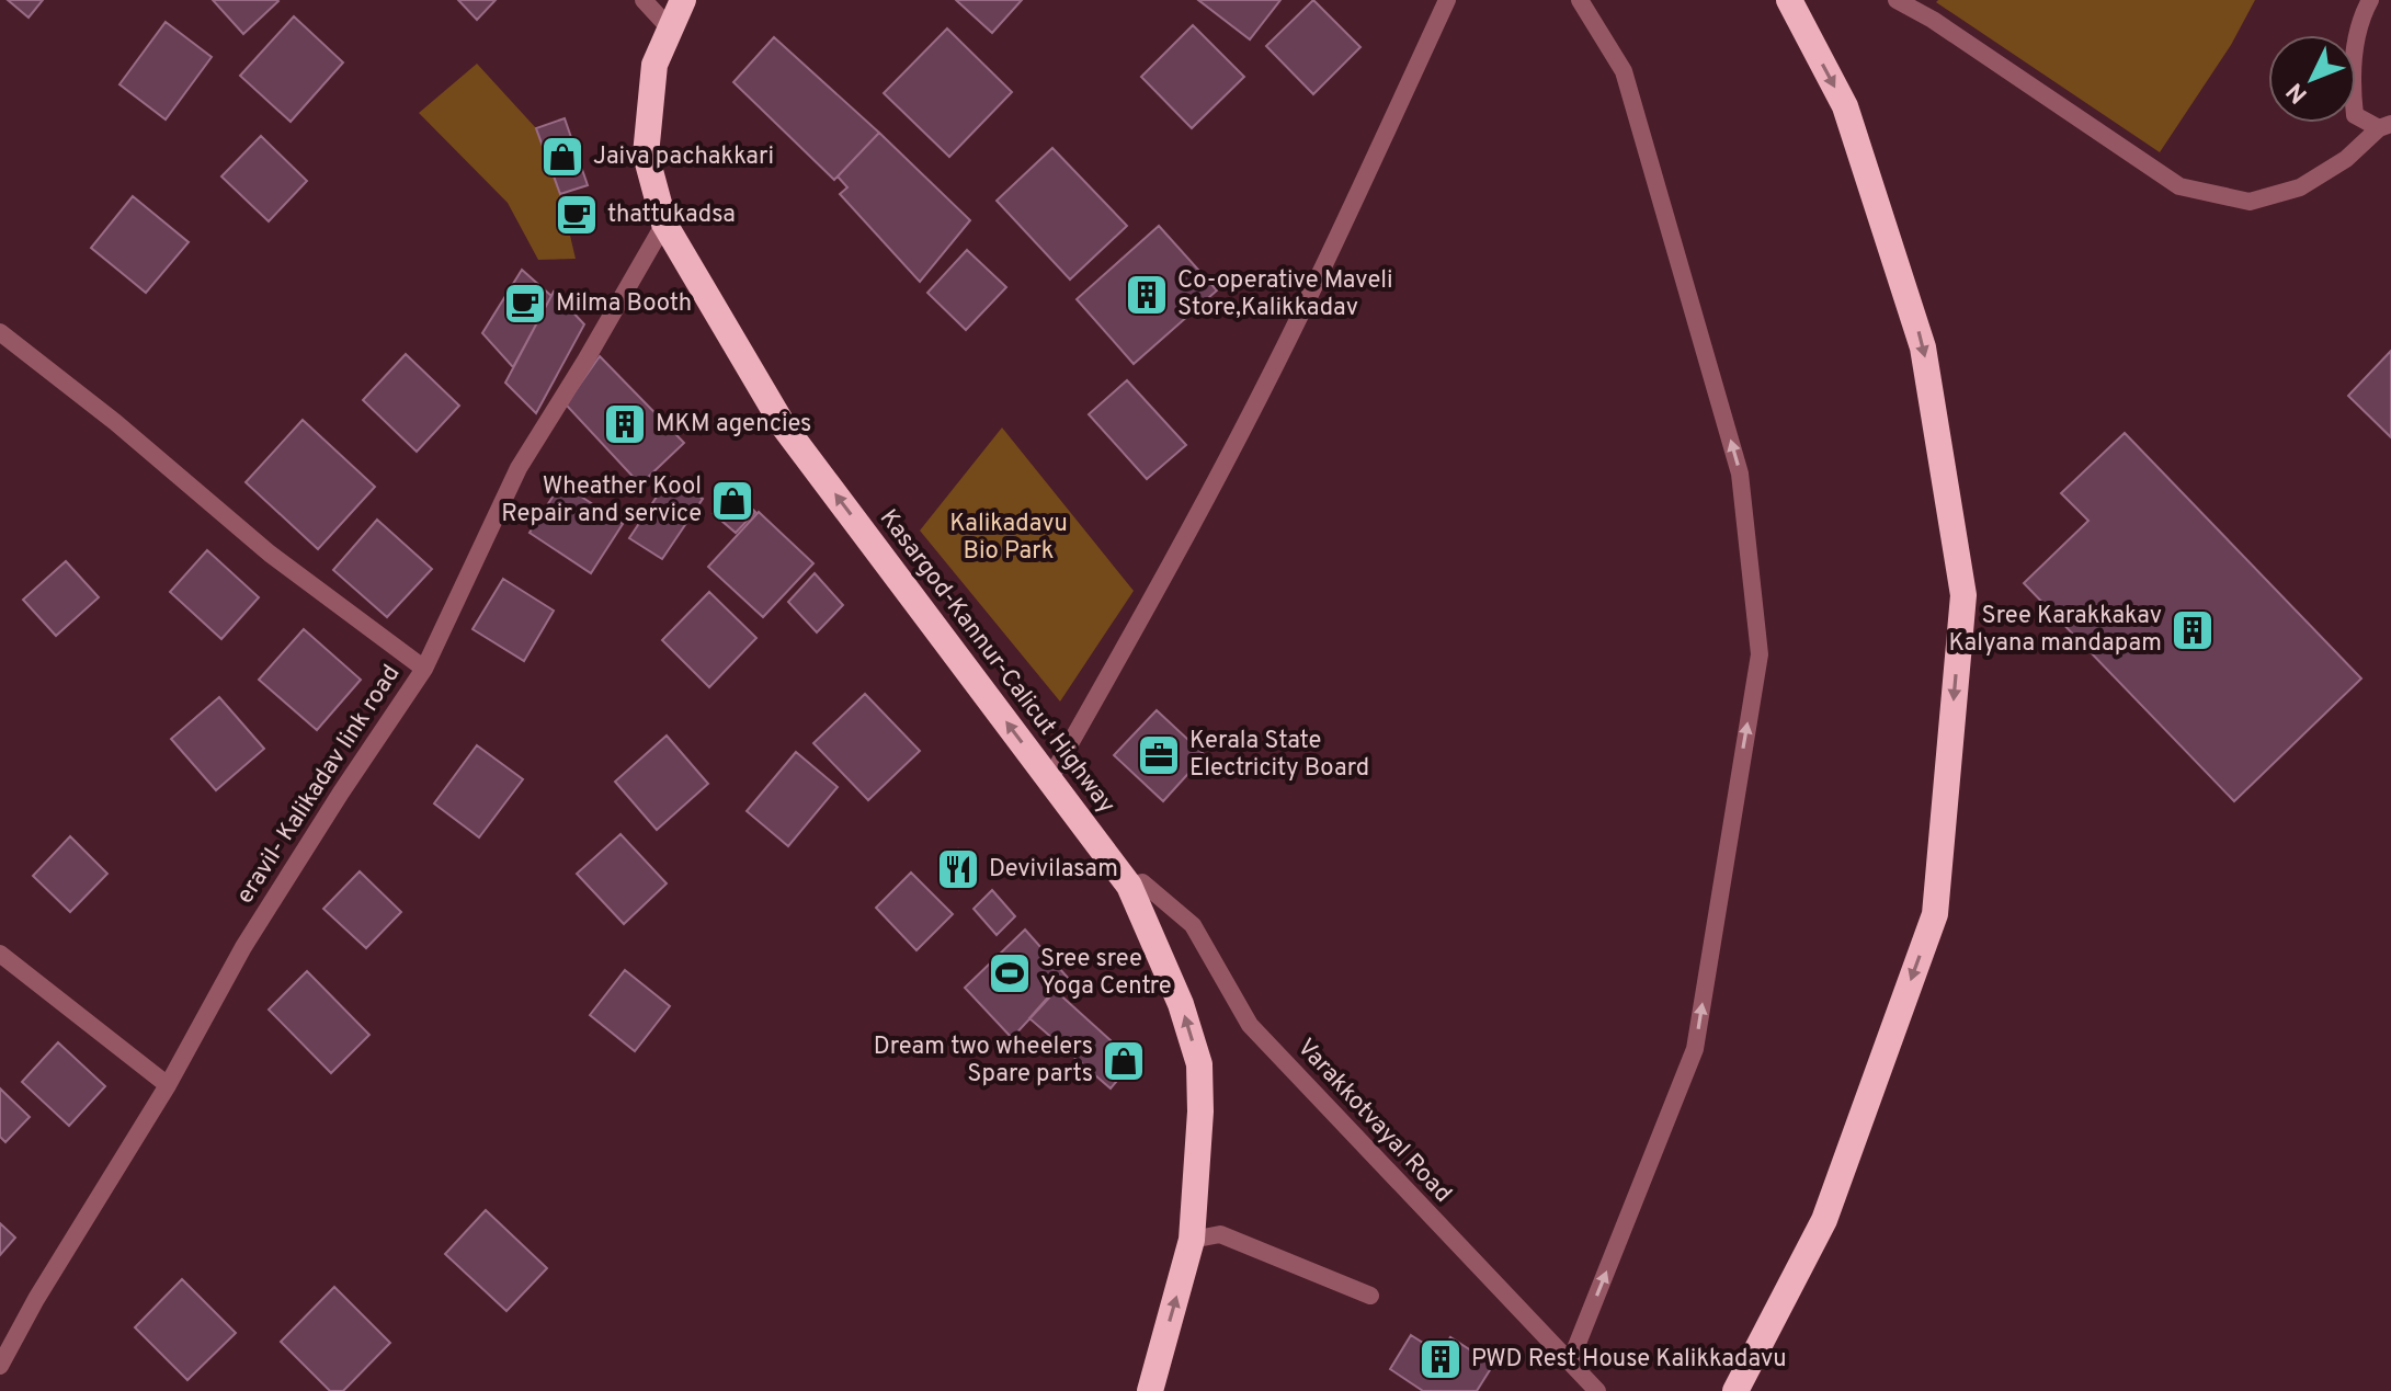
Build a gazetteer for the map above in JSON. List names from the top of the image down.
{
  "streets": {
    "highway": ["Kasargod-Kannur-Calicut Highway"],
    "street": ["eravil- Kalikadav link road", "Varakkotvayal Road"]
  },
  "crossings": [
    ["Kasargod-Kannur-Calicut Highway", "eravil- Kalikadav link road"],
    ["Kasargod-Kannur-Calicut Highway", "Varakkotvayal Road"]
  ],
  "one_way": ["Kasargod-Kannur-Calicut Highway"],
  "parks": ["Kalikadavu Bio Park"],
  "places": {
    "shop": ["Jaiva pachakkari", "Wheather Kool Repair and service", "Dream two wheelers Spare parts"],
    "cafe": ["thattukadsa", "Milma Booth"],
    "building": [
      "Co-operative Maveli Store,Kalikkadav",
      "MKM agencies",
      "Sree Karakkakav Kalyana mandapam",
      "PWD Rest House Kalikkadavu"
    ],
    "office": ["Kerala State Electricity Board"],
    "restaurant": ["Devivilasam"],
    "sports": ["Sree sree Yoga Centre"]
  },
  "north": "bottom left"
}
